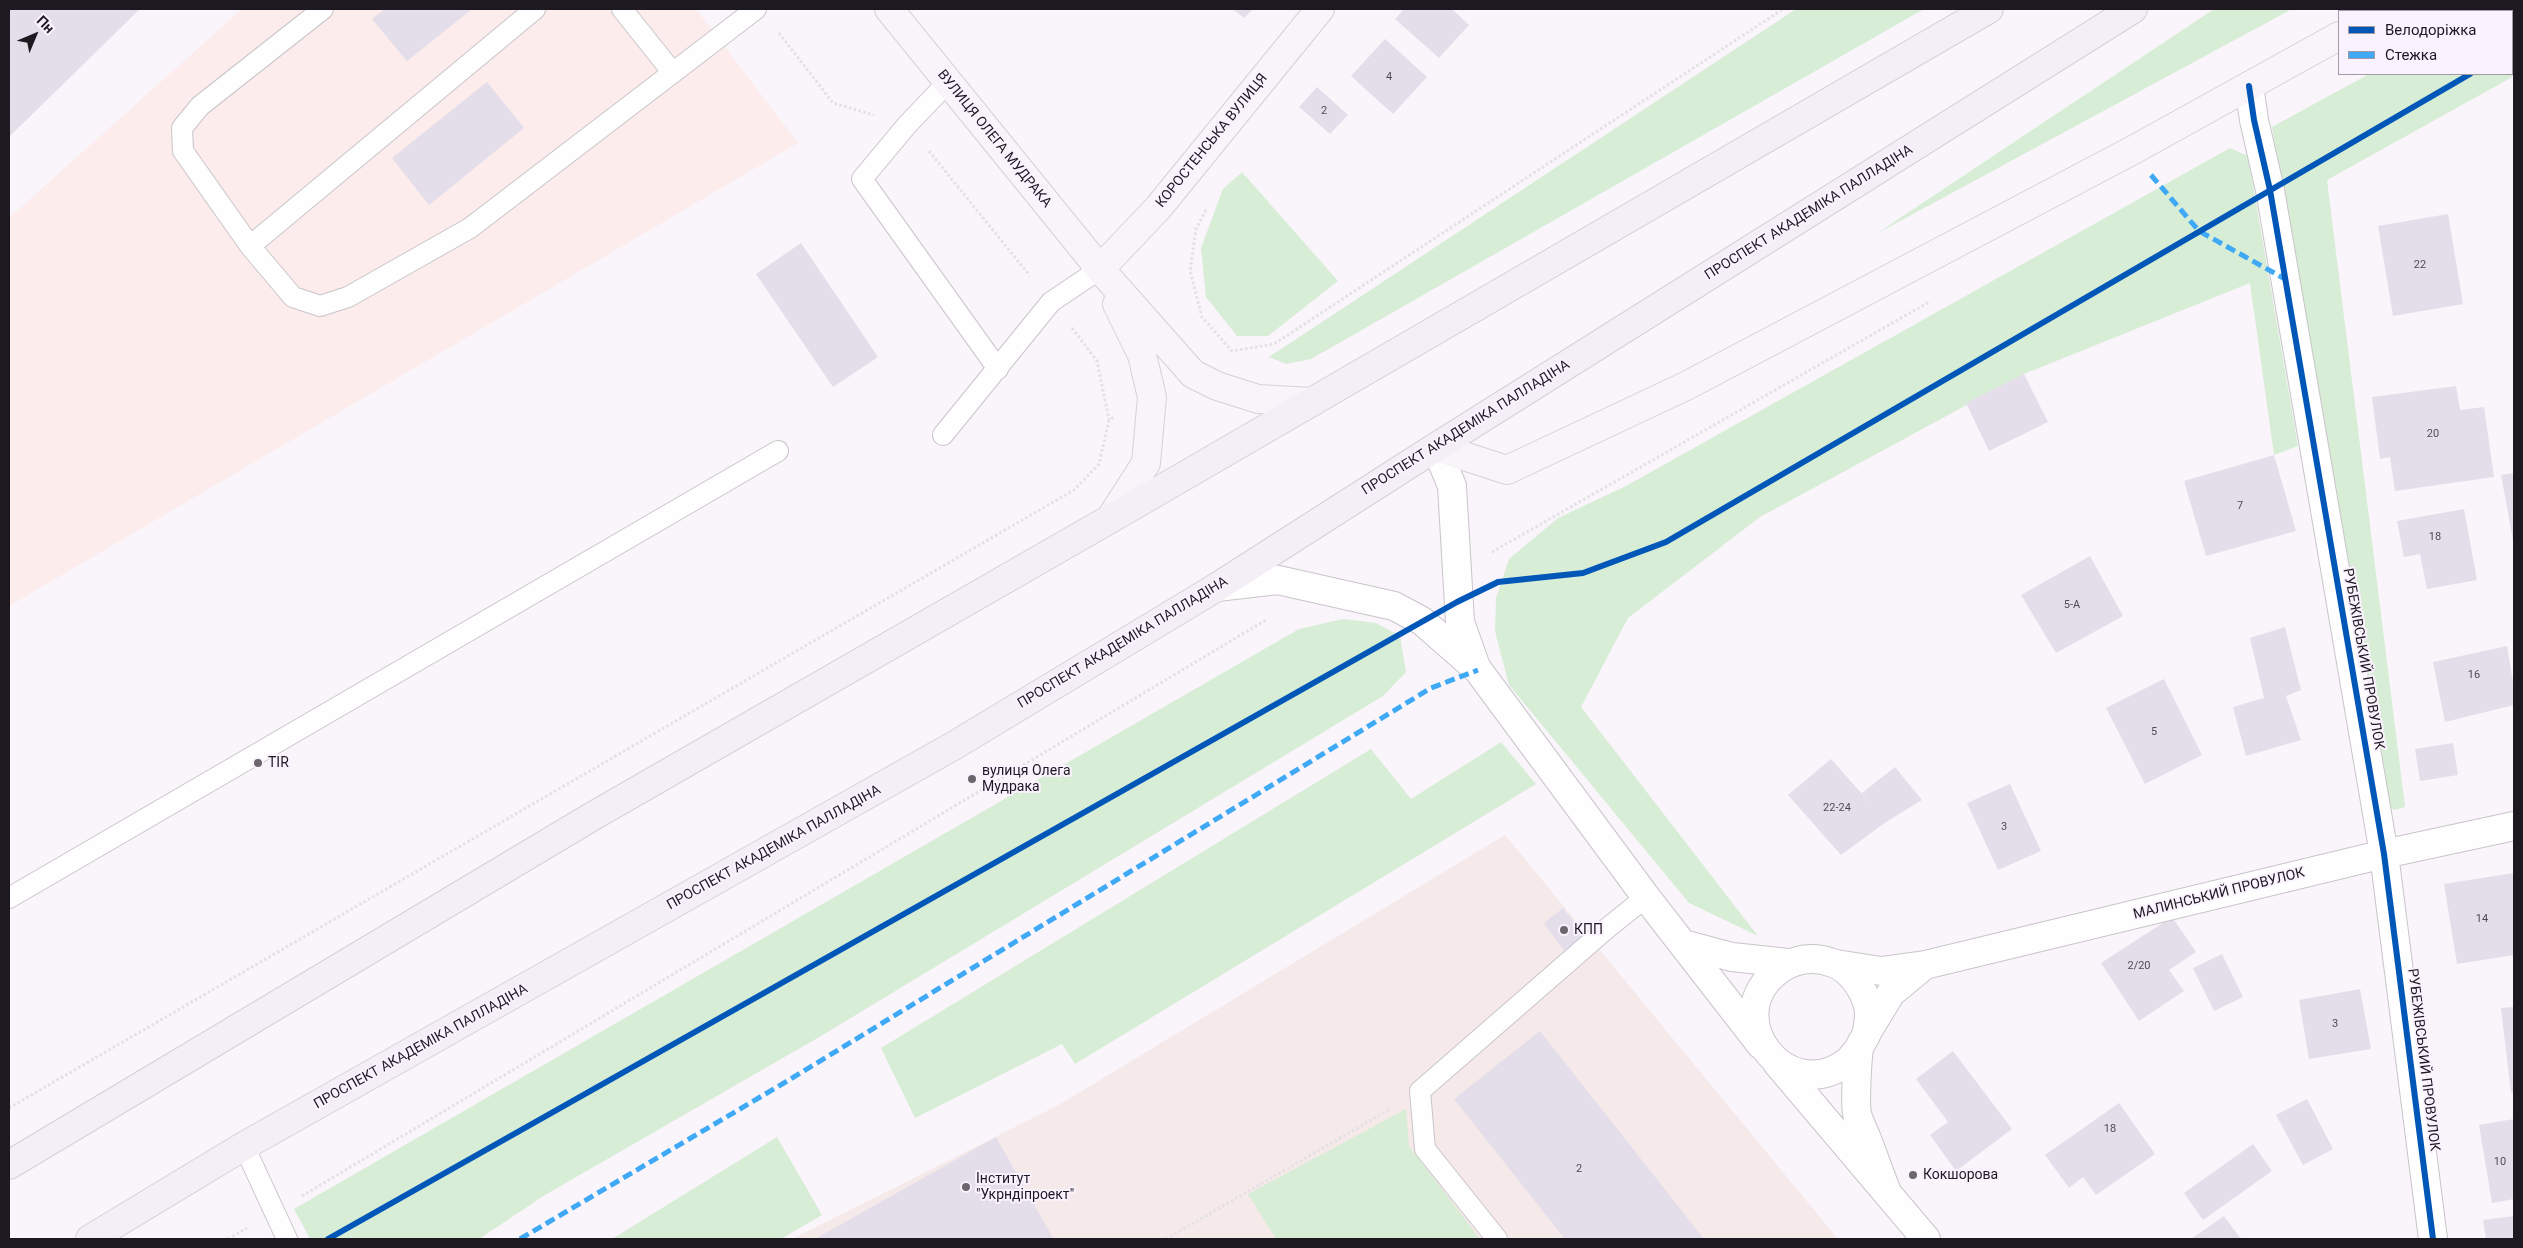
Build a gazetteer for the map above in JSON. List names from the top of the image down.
{
  "streets": {
    "highway": ["ПРОСПЕКТ АКАДЕМІКА ПАЛЛАДІНА"],
    "main road": ["ВУЛИЦЯ ОЛЕГА МУДРАКА", "КОРОСТЕНСЬКА ВУЛИЦЯ"],
    "street": ["РУБЕЖІВСЬКИЙ ПРОВУЛОК", "МАЛИНСЬКИЙ ПРОВУЛОК"]
  },
  "crossings": [
    ["ВУЛИЦЯ ОЛЕГА МУДРАКА", "КОРОСТЕНСЬКА ВУЛИЦЯ"],
    ["РУБЕЖІВСЬКИЙ ПРОВУЛОК", "МАЛИНСЬКИЙ ПРОВУЛОК"]
  ],
  "places": [
    "TIR",
    "вулиця Олега Мудрака",
    "КПП",
    "Кокшорова",
    "Інститут \"Укрндіпроект\""
  ],
  "house_numbers": [
    "4",
    "2",
    "22",
    "20",
    "7",
    "18",
    "5-А",
    "16",
    "5",
    "22-24",
    "3",
    "14",
    "2/20",
    "3",
    "18",
    "10",
    "2"
  ],
  "legend": ["Велодоріжка", "Стежка"],
  "north": "top right"
}
